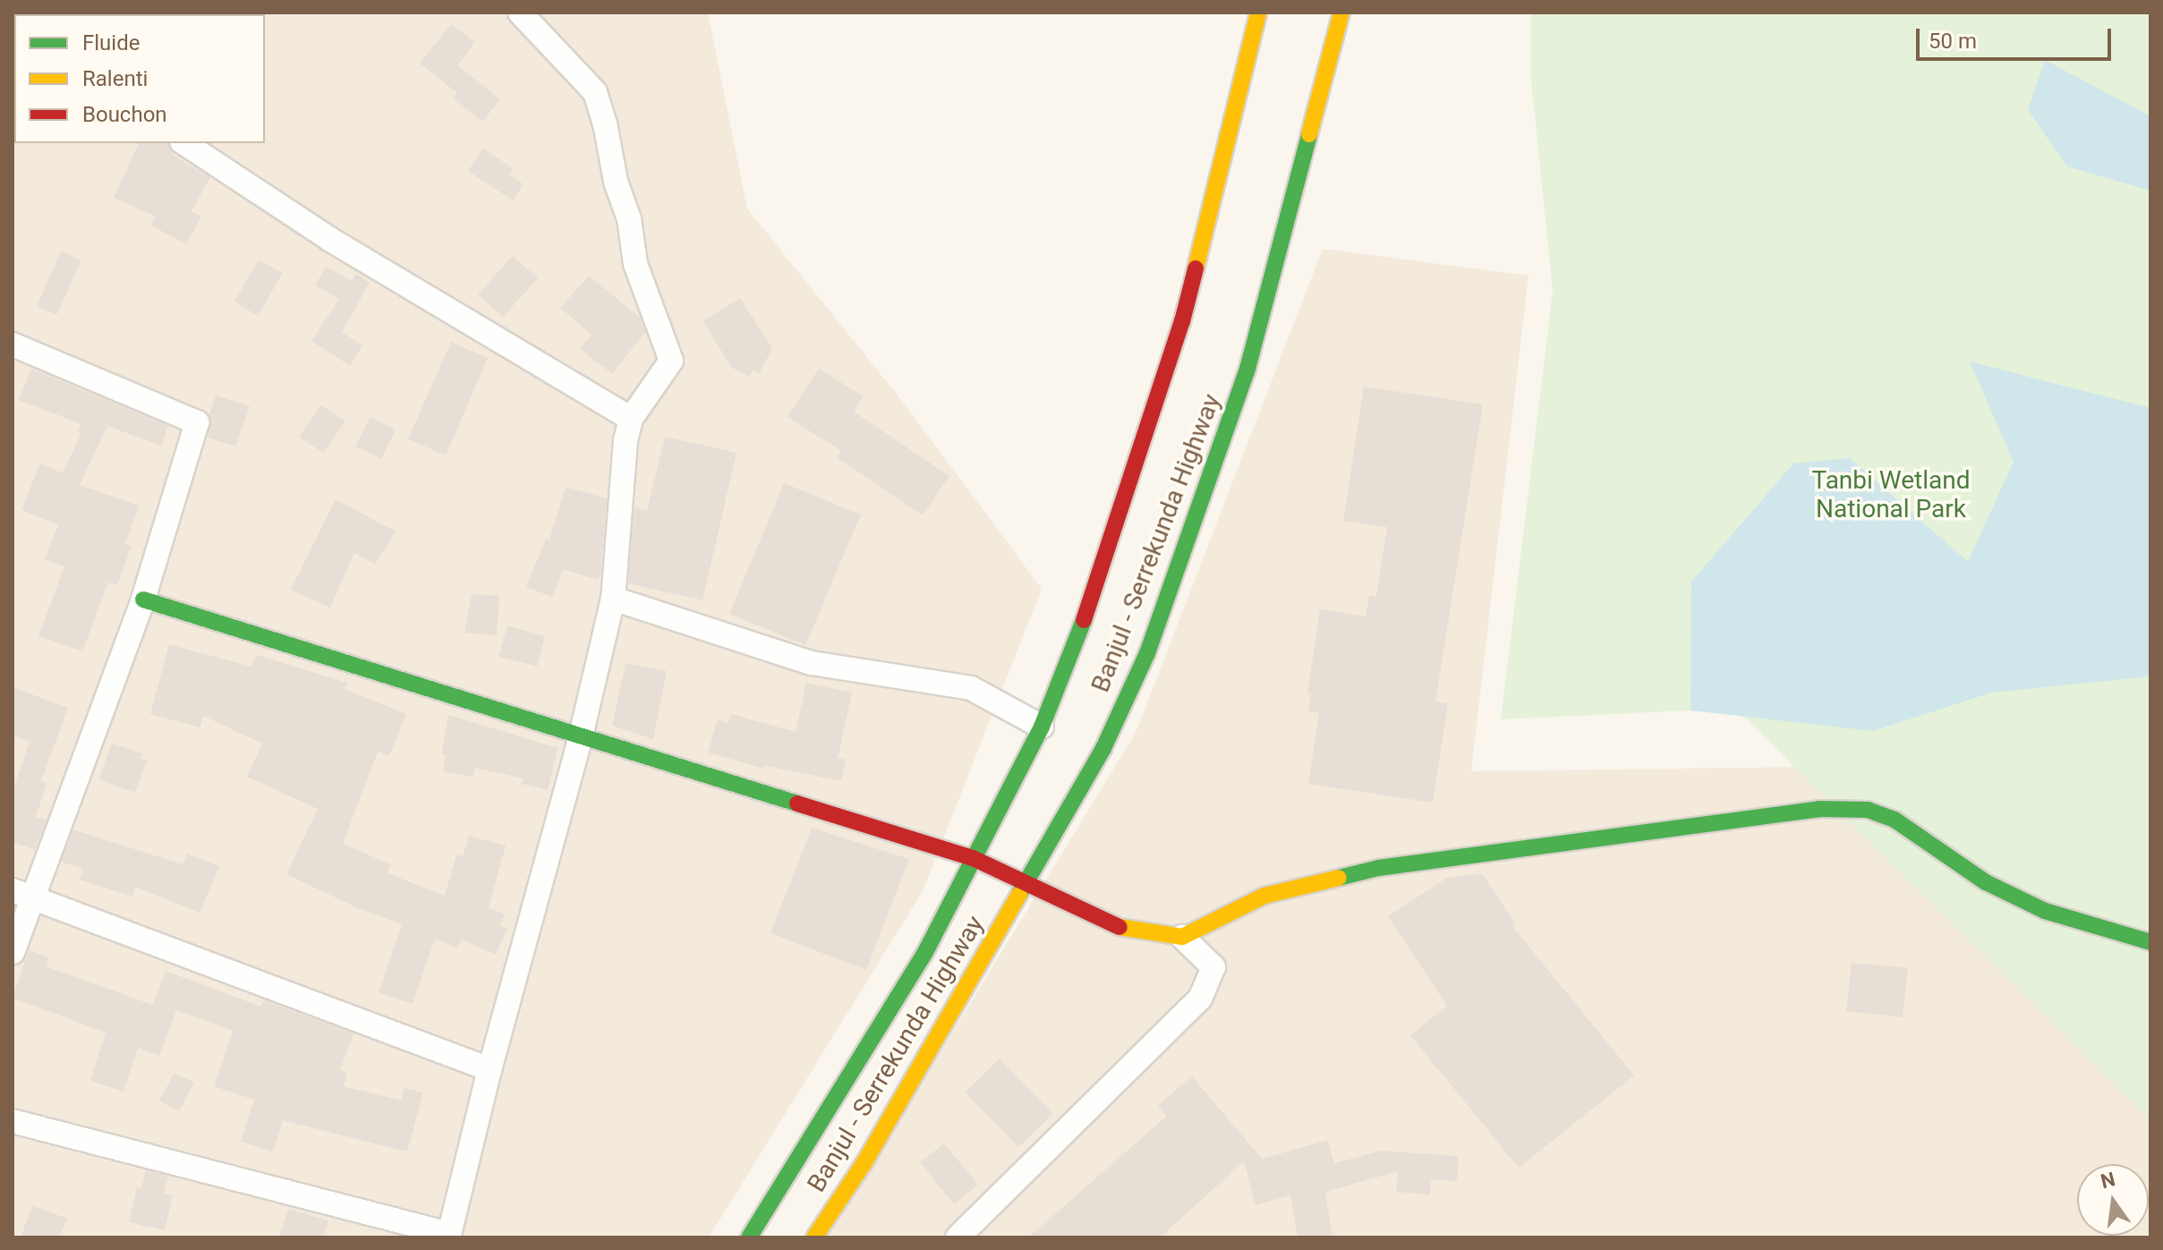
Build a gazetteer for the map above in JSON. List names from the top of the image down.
{
  "streets": {
    "main road": ["Banjul - Serrekunda Highway"]
  },
  "parks": ["Tanbi Wetland National Park"],
  "legend": ["Fluide", "Ralenti", "Bouchon"],
  "scale_bar": "50 m",
  "north": "top"
}
